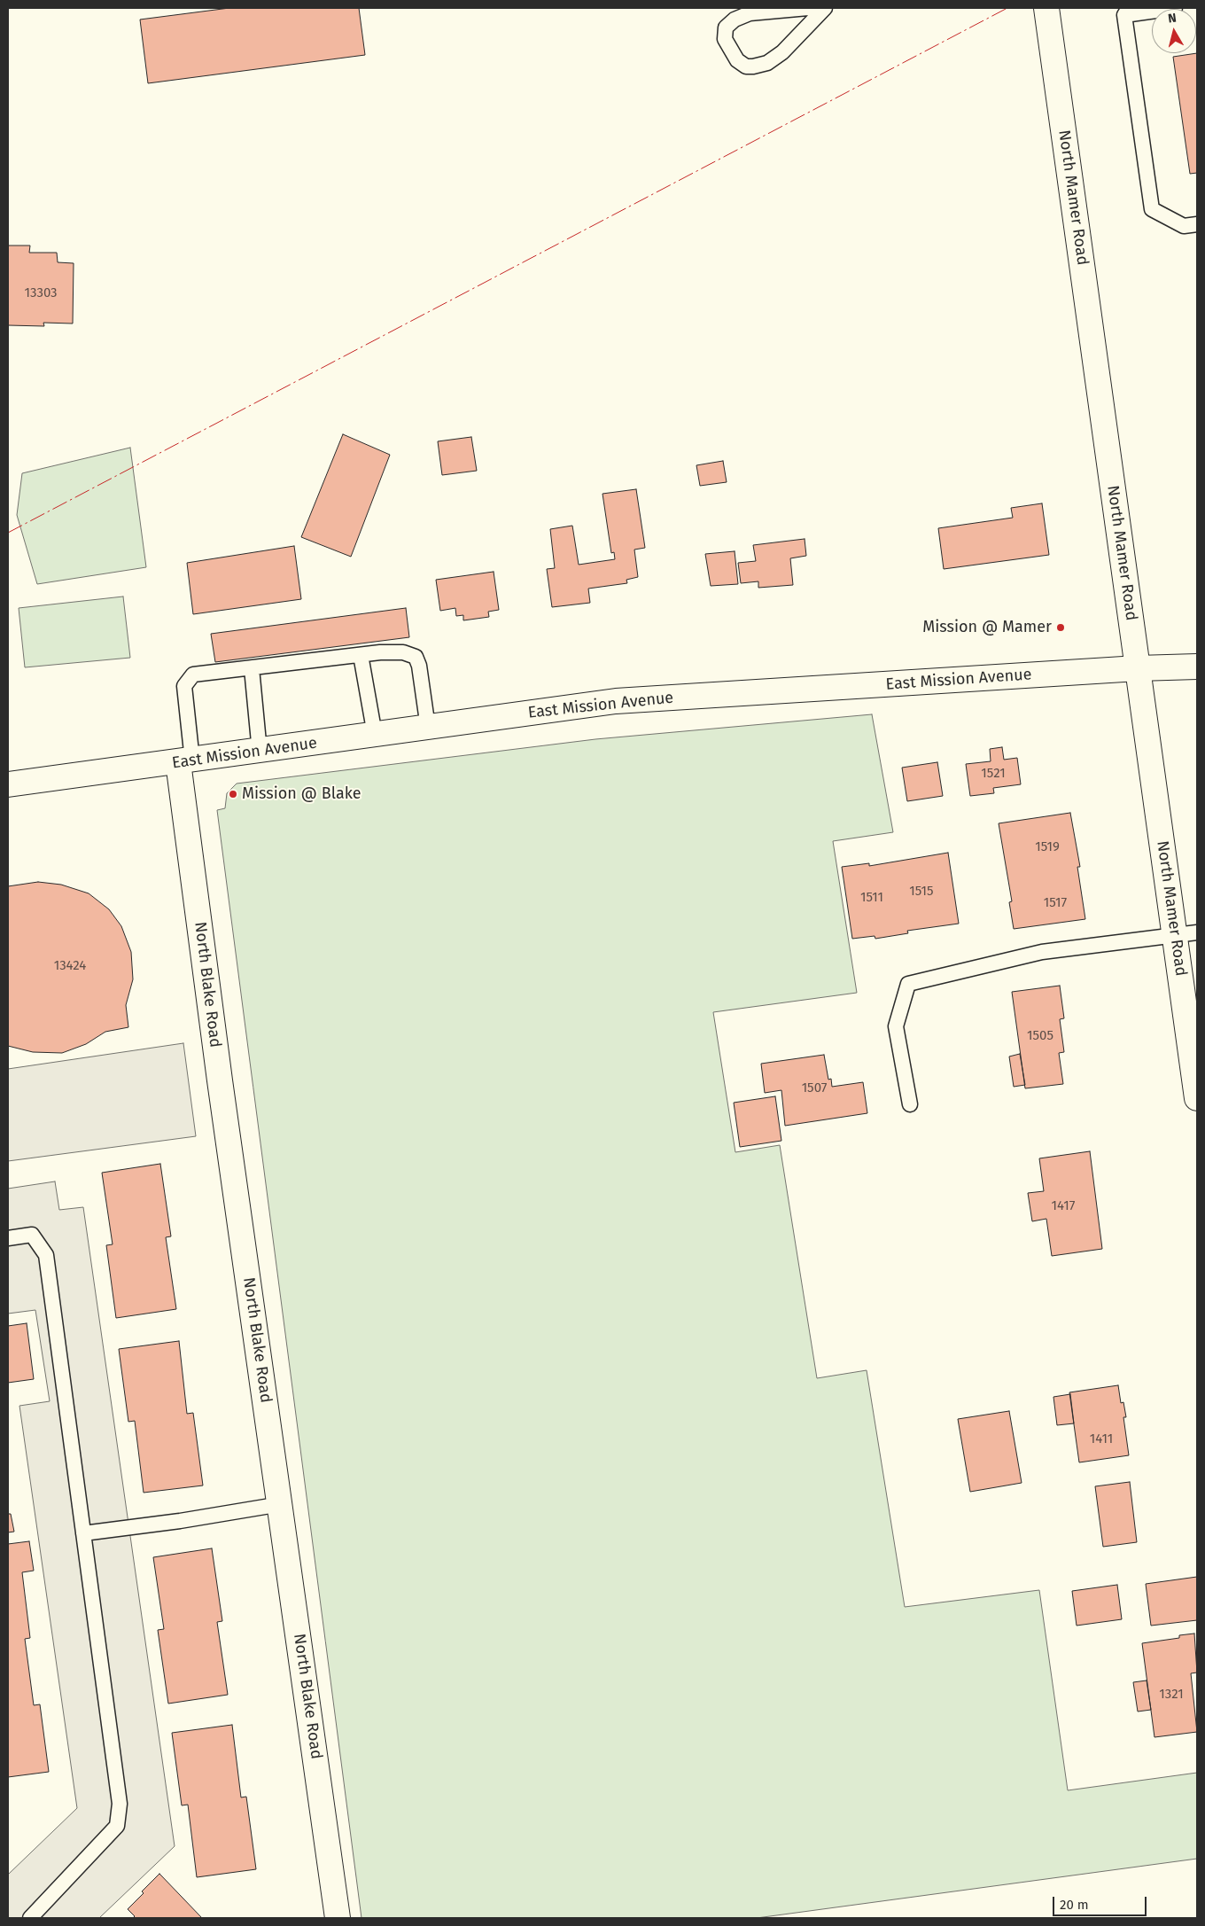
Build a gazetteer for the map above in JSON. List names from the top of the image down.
{
  "streets": {
    "street": ["North Mamer Road", "East Mission Avenue", "North Blake Road"]
  },
  "crossings": [
    ["North Mamer Road", "East Mission Avenue"],
    ["East Mission Avenue", "North Blake Road"]
  ],
  "places": ["Mission @ Mamer", "Mission @ Blake"],
  "house_numbers": [
    "13303",
    "1521",
    "1519",
    "1515",
    "1511",
    "1517",
    "13424",
    "1505",
    "1507",
    "1417",
    "1411",
    "1321"
  ],
  "scale_bar": "20 m",
  "north": "top"
}
